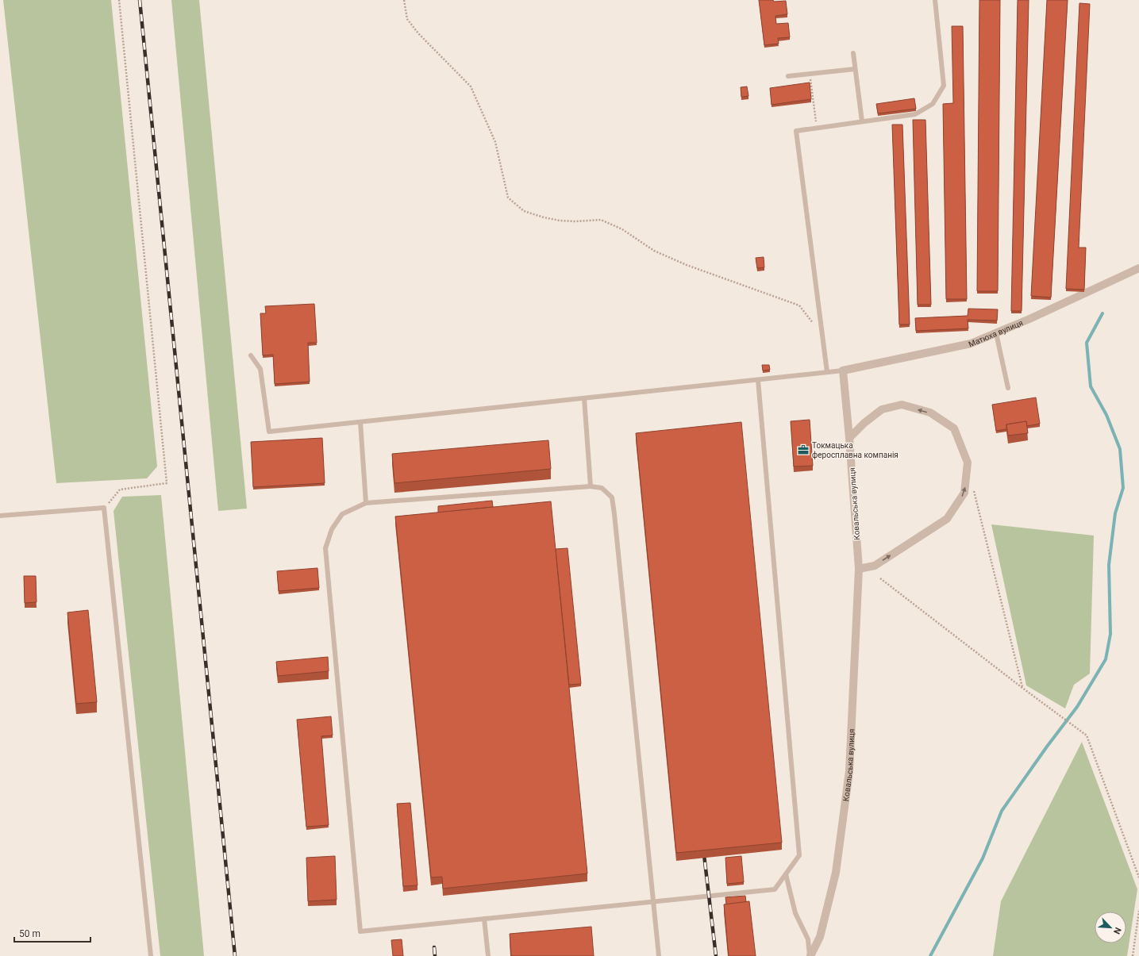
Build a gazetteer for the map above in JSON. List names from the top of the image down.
{
  "streets": {
    "street": ["Матюха вулиця", "Ковальська вулиця"]
  },
  "crossings": [
    ["Матюха вулиця", "Ковальська вулиця"]
  ],
  "places": {
    "office": ["Токмацька феросплавна компанія"]
  },
  "scale_bar": "50 m",
  "north": "bottom right"
}
